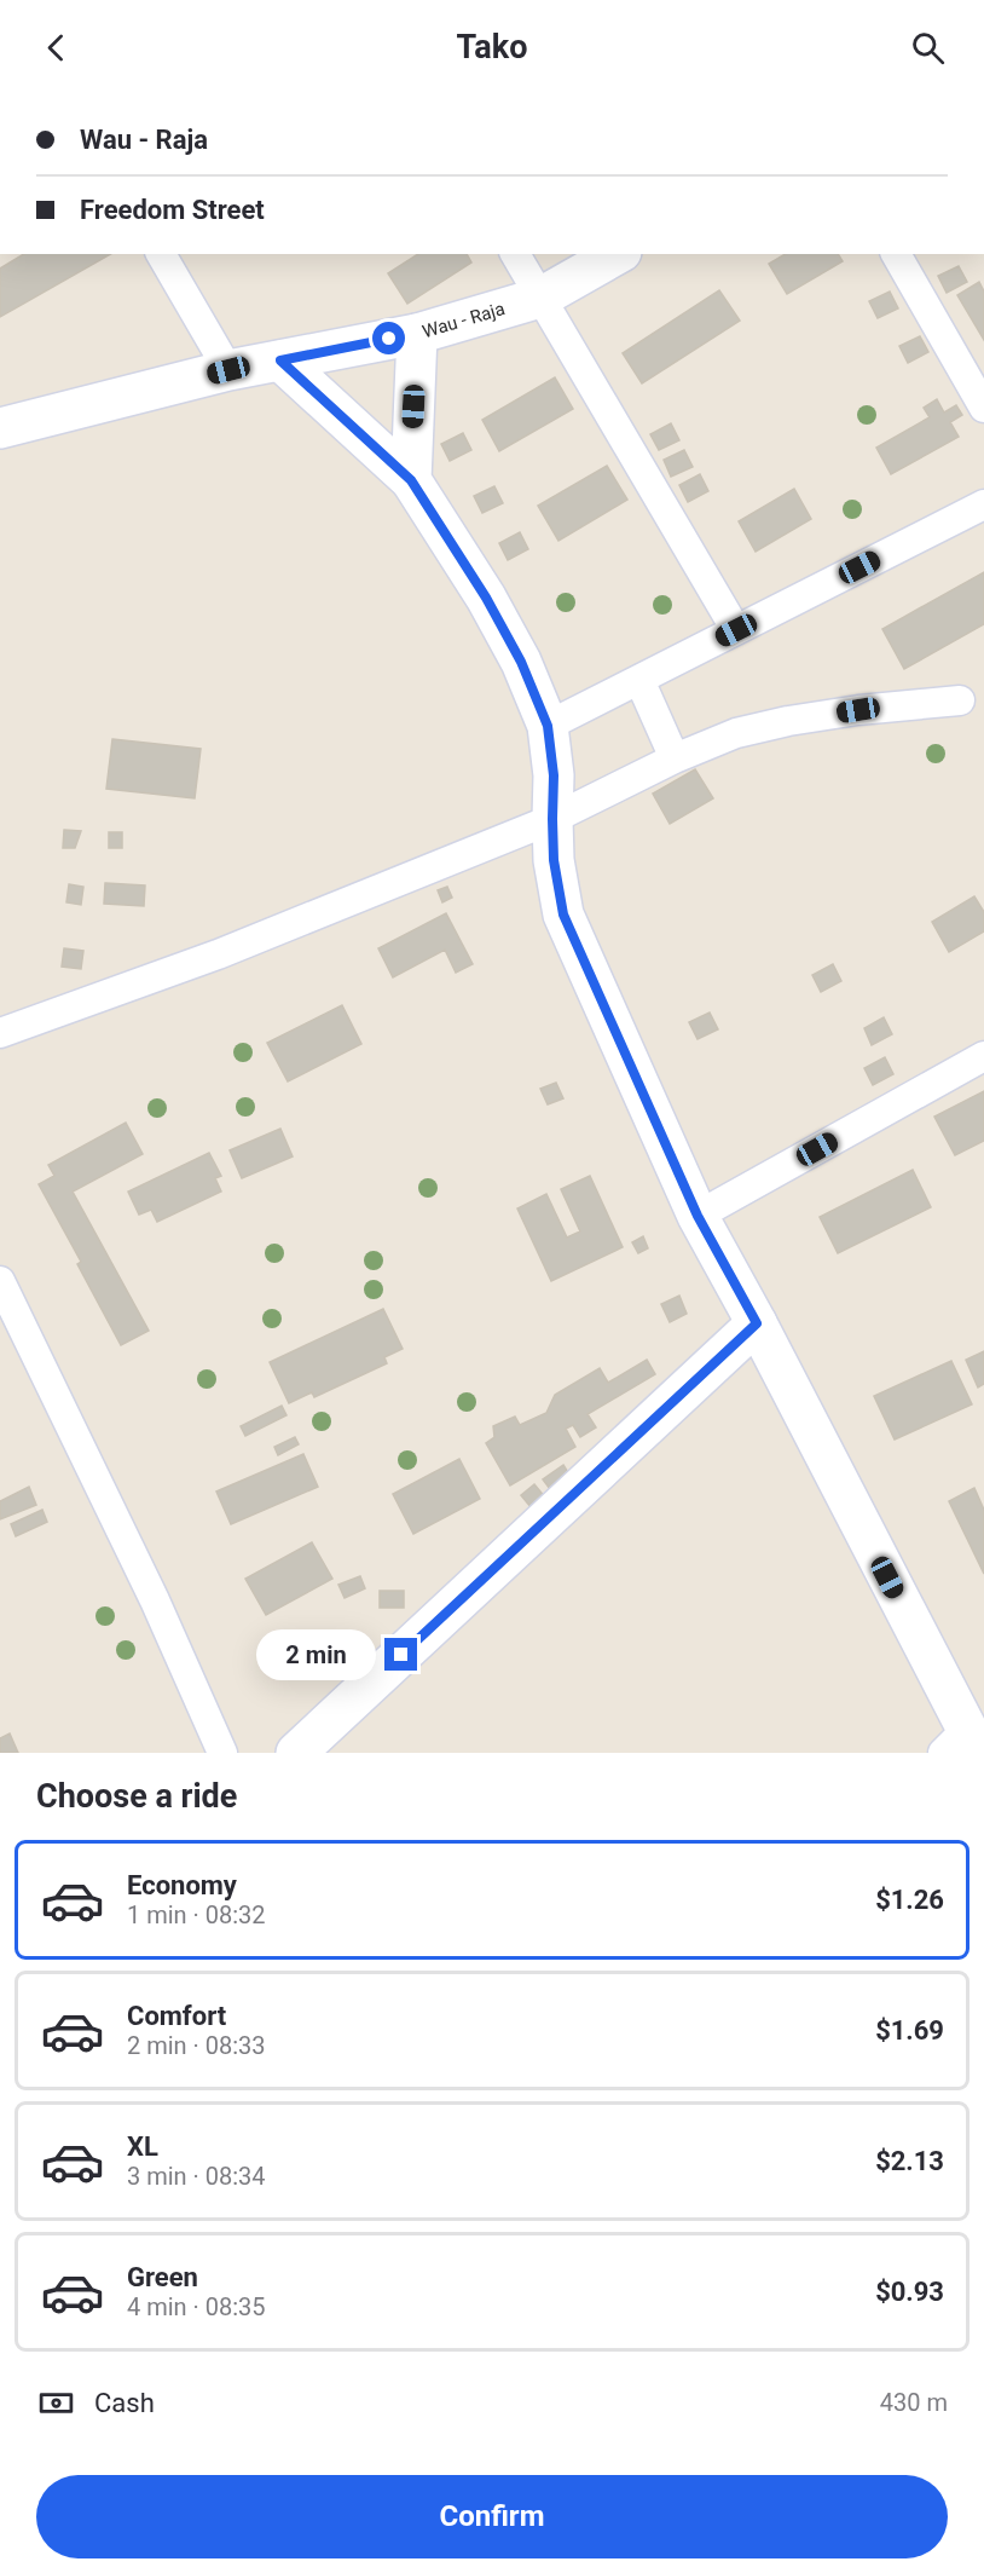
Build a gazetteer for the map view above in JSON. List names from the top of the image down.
{
  "streets": {
    "street": ["Wau - Raja"]
  },
  "page": {
    "header": "Tako",
    "banner": ["Wau - Raja", "Freedom Street"],
    "bubble": "2 min",
    "heading": "Choose a ride",
    "list": [
      {
        "name": "Economy",
        "note": "1 min · 08:32",
        "value": "$1.26"
      },
      {
        "name": "Comfort",
        "note": "2 min · 08:33",
        "value": "$1.69"
      },
      {
        "name": "XL",
        "note": "3 min · 08:34",
        "value": "$2.13"
      },
      {
        "name": "Green",
        "note": "4 min · 08:35",
        "value": "$0.93"
      }
    ],
    "pay": ["Cash", "430 m"],
    "buttons": "Confirm"
  }
}
